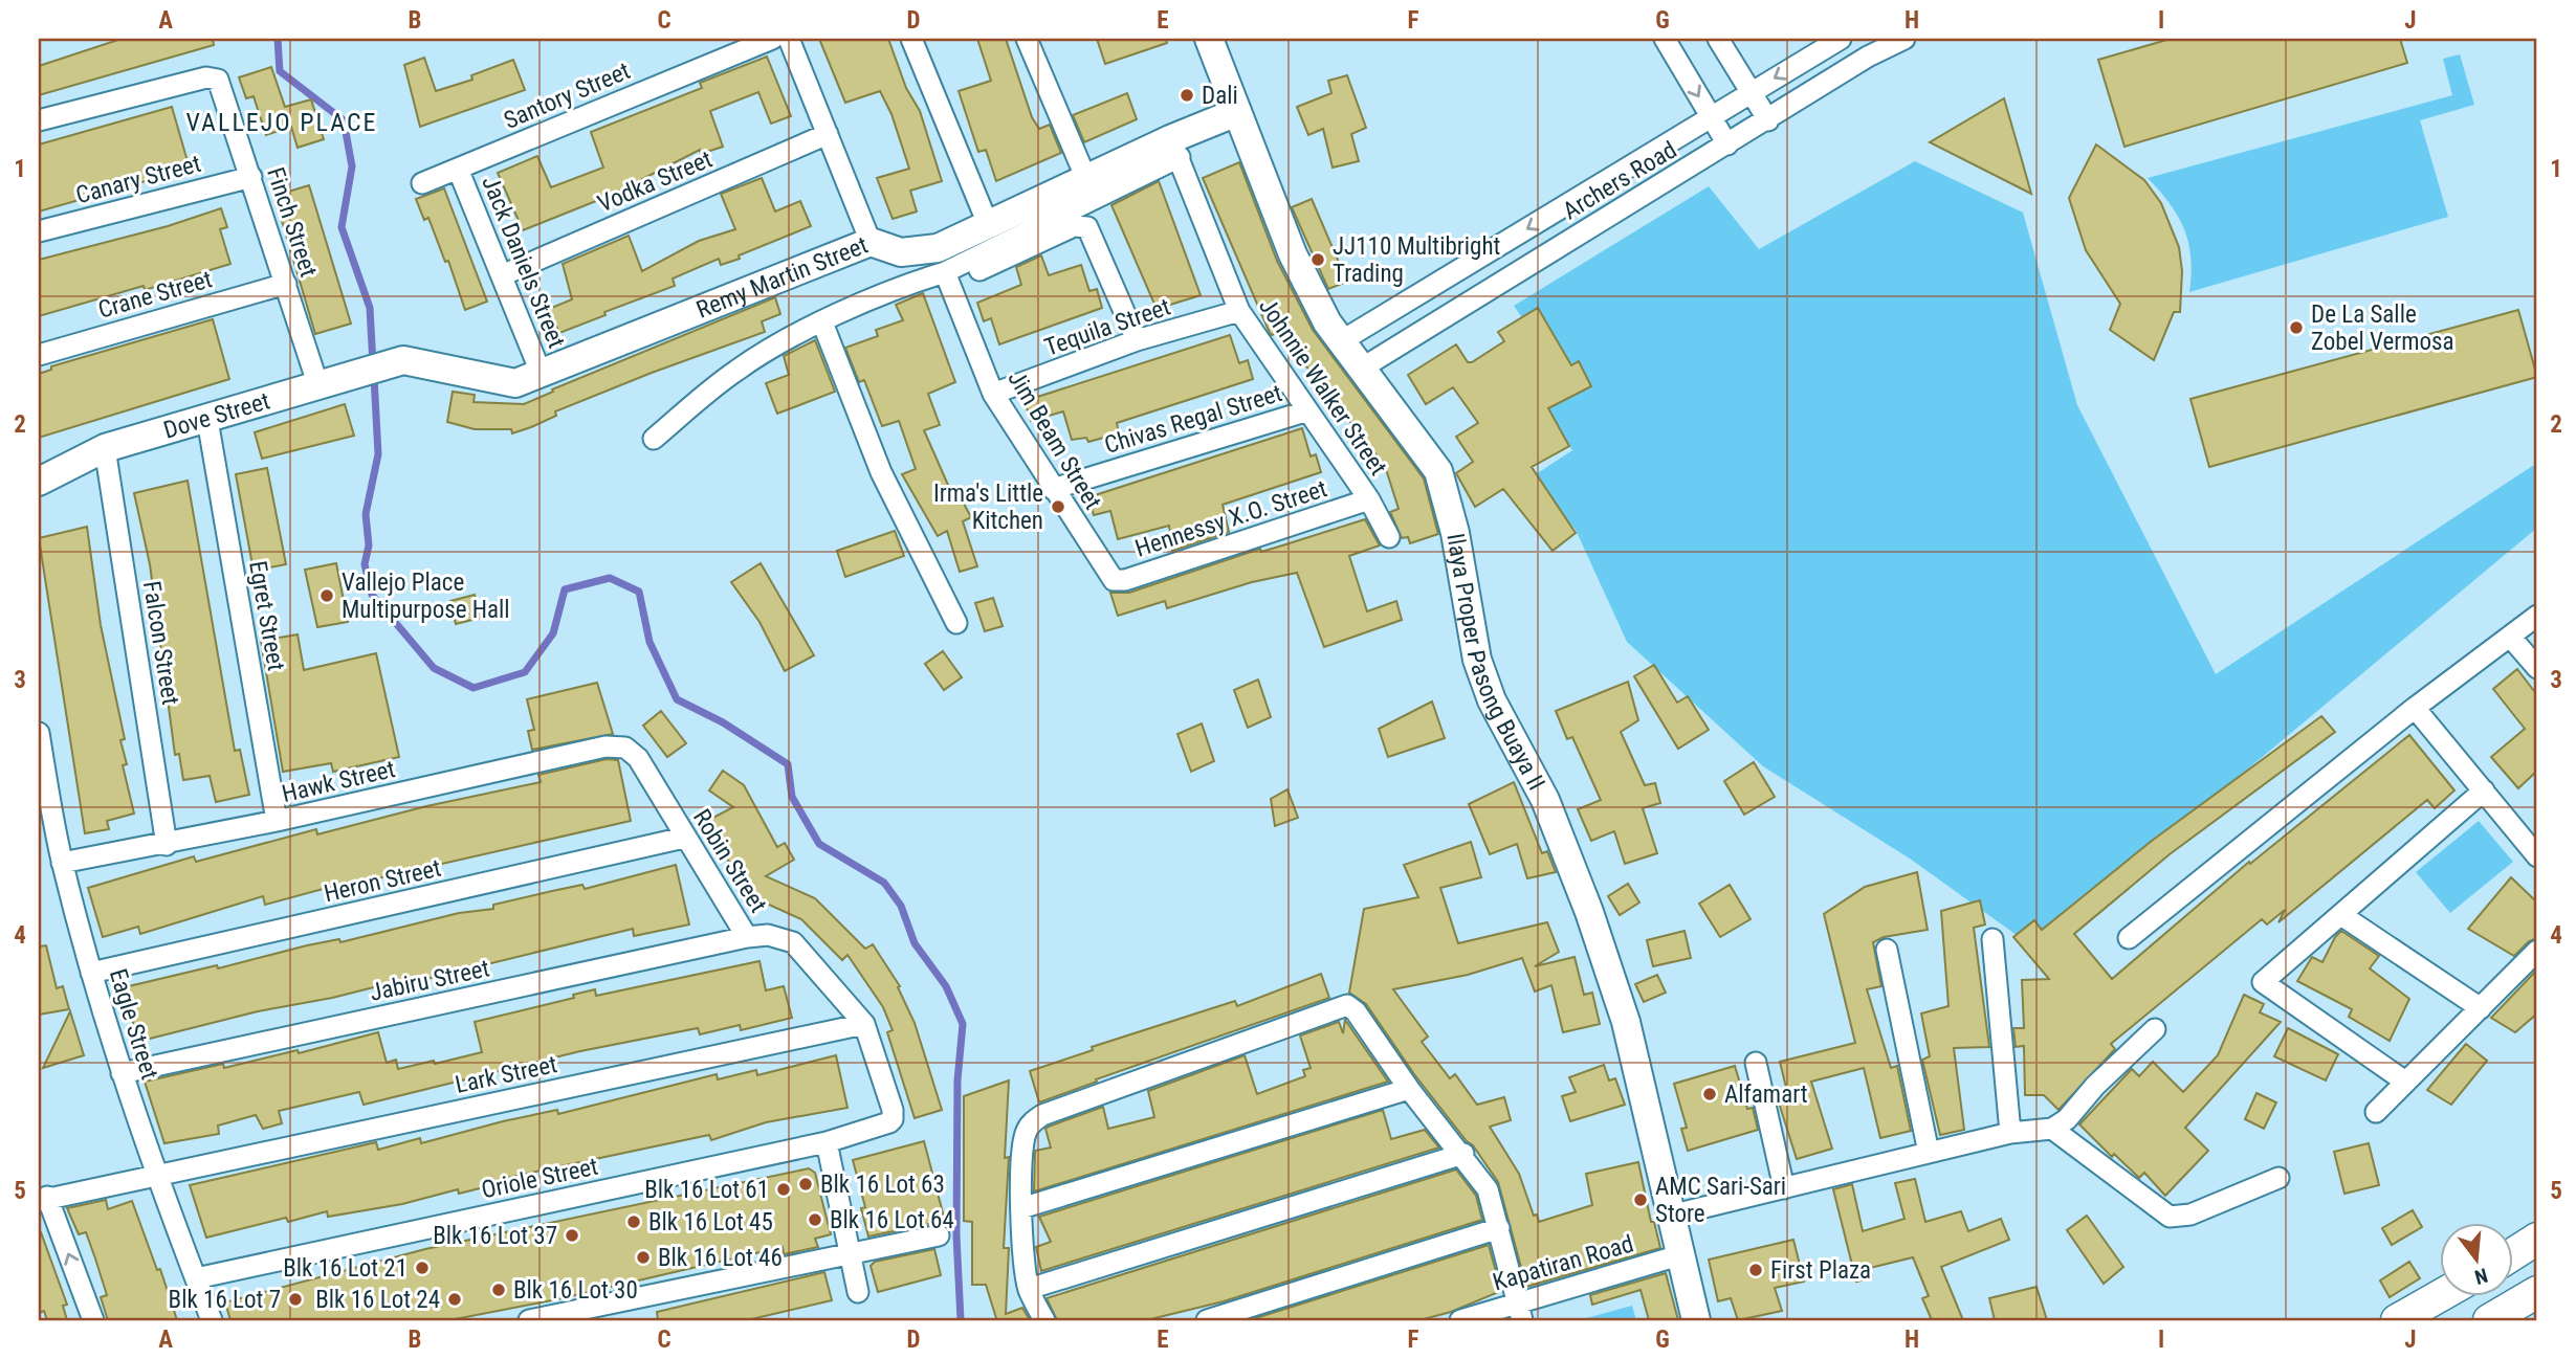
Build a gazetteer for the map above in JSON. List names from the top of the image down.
{
  "streets": {
    "street": [
      "Santory Street",
      "Canary Street",
      "Archers Road",
      "Vodka Street",
      "Finch Street",
      "Jack Daniels Street",
      "Remy Martin Street",
      "Crane Street",
      "Tequila Street",
      "Johnnie Walker Street",
      "Dove Street",
      "Chivas Regal Street",
      "Jim Beam Street",
      "Hennessy X.O. Street",
      "Egret Street",
      "Falcon Street",
      "Ilaya Proper Pasong Buaya II",
      "Hawk Street",
      "Robin Street",
      "Heron Street",
      "Jabiru Street",
      "Eagle Street",
      "Lark Street",
      "Oriole Street",
      "Kapatiran Road"
    ]
  },
  "crossings": [
    ["Santory Street", "Jack Daniels Street"],
    ["Canary Street", "Finch Street"],
    ["Archers Road", "Ilaya Proper Pasong Buaya II"],
    ["Vodka Street", "Jack Daniels Street"],
    ["Finch Street", "Crane Street"],
    ["Finch Street", "Dove Street"],
    ["Jack Daniels Street", "Remy Martin Street"],
    ["Remy Martin Street", "Johnnie Walker Street"],
    ["Remy Martin Street", "Dove Street"],
    ["Remy Martin Street", "Ilaya Proper Pasong Buaya II"],
    ["Tequila Street", "Johnnie Walker Street"],
    ["Tequila Street", "Jim Beam Street"],
    ["Johnnie Walker Street", "Chivas Regal Street"],
    ["Johnnie Walker Street", "Hennessy X.O. Street"],
    ["Dove Street", "Egret Street"],
    ["Dove Street", "Falcon Street"],
    ["Chivas Regal Street", "Jim Beam Street"],
    ["Jim Beam Street", "Hennessy X.O. Street"],
    ["Egret Street", "Hawk Street"],
    ["Falcon Street", "Hawk Street"],
    ["Ilaya Proper Pasong Buaya II", "Kapatiran Road"],
    ["Hawk Street", "Robin Street"],
    ["Hawk Street", "Eagle Street"],
    ["Robin Street", "Heron Street"],
    ["Robin Street", "Jabiru Street"],
    ["Robin Street", "Lark Street"],
    ["Robin Street", "Oriole Street"],
    ["Heron Street", "Eagle Street"],
    ["Jabiru Street", "Eagle Street"],
    ["Eagle Street", "Lark Street"],
    ["Eagle Street", "Oriole Street"]
  ],
  "districts": ["VALLEJO PLACE"],
  "places": [
    "Dali",
    "JJ110 Multibright Trading",
    "De La Salle Zobel Vermosa",
    "Irma's Little Kitchen",
    "Vallejo Place Multipurpose Hall",
    "Alfamart",
    "Blk 16 Lot 63",
    "Blk 16 Lot 61",
    "AMC Sari-Sari Store",
    "Blk 16 Lot 64",
    "Blk 16 Lot 45",
    "Blk 16 Lot 37",
    "Blk 16 Lot 46",
    "Blk 16 Lot 21",
    "First Plaza",
    "Blk 16 Lot 30",
    "Blk 16 Lot 7",
    "Blk 16 Lot 24"
  ],
  "north": "bottom",
  "grid": {
    "columns": [
      "A",
      "B",
      "C",
      "D",
      "E",
      "F",
      "G",
      "H",
      "I",
      "J"
    ],
    "rows": [
      "1",
      "2",
      "3",
      "4",
      "5"
    ]
  }
}
